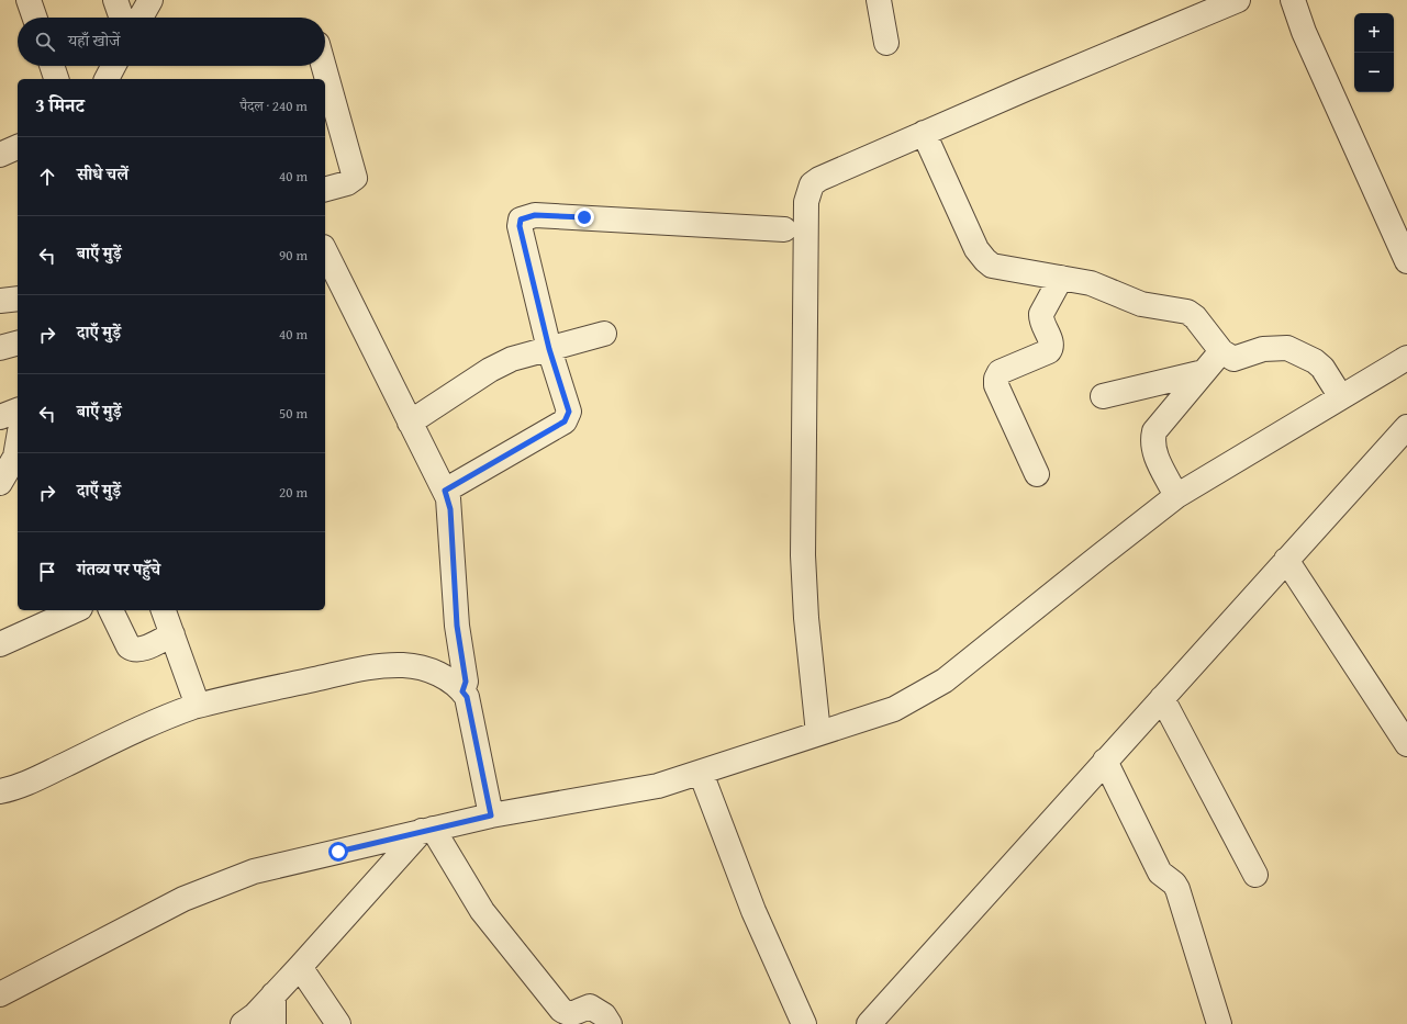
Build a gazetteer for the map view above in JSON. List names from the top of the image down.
{
  "page": {
    "map_buttons": ["+", "−"],
    "search": "यहाँ खोजें",
    "heading": ["3 मिनट", "पैदल · 240 m"],
    "list": [
      ["सीधे चलें", "40 m"],
      ["बाएँ मुड़ें", "90 m"],
      ["दाएँ मुड़ें", "40 m"],
      ["बाएँ मुड़ें", "50 m"],
      ["दाएँ मुड़ें", "20 m"],
      "गंतव्य पर पहुँचे"
    ]
  }
}
